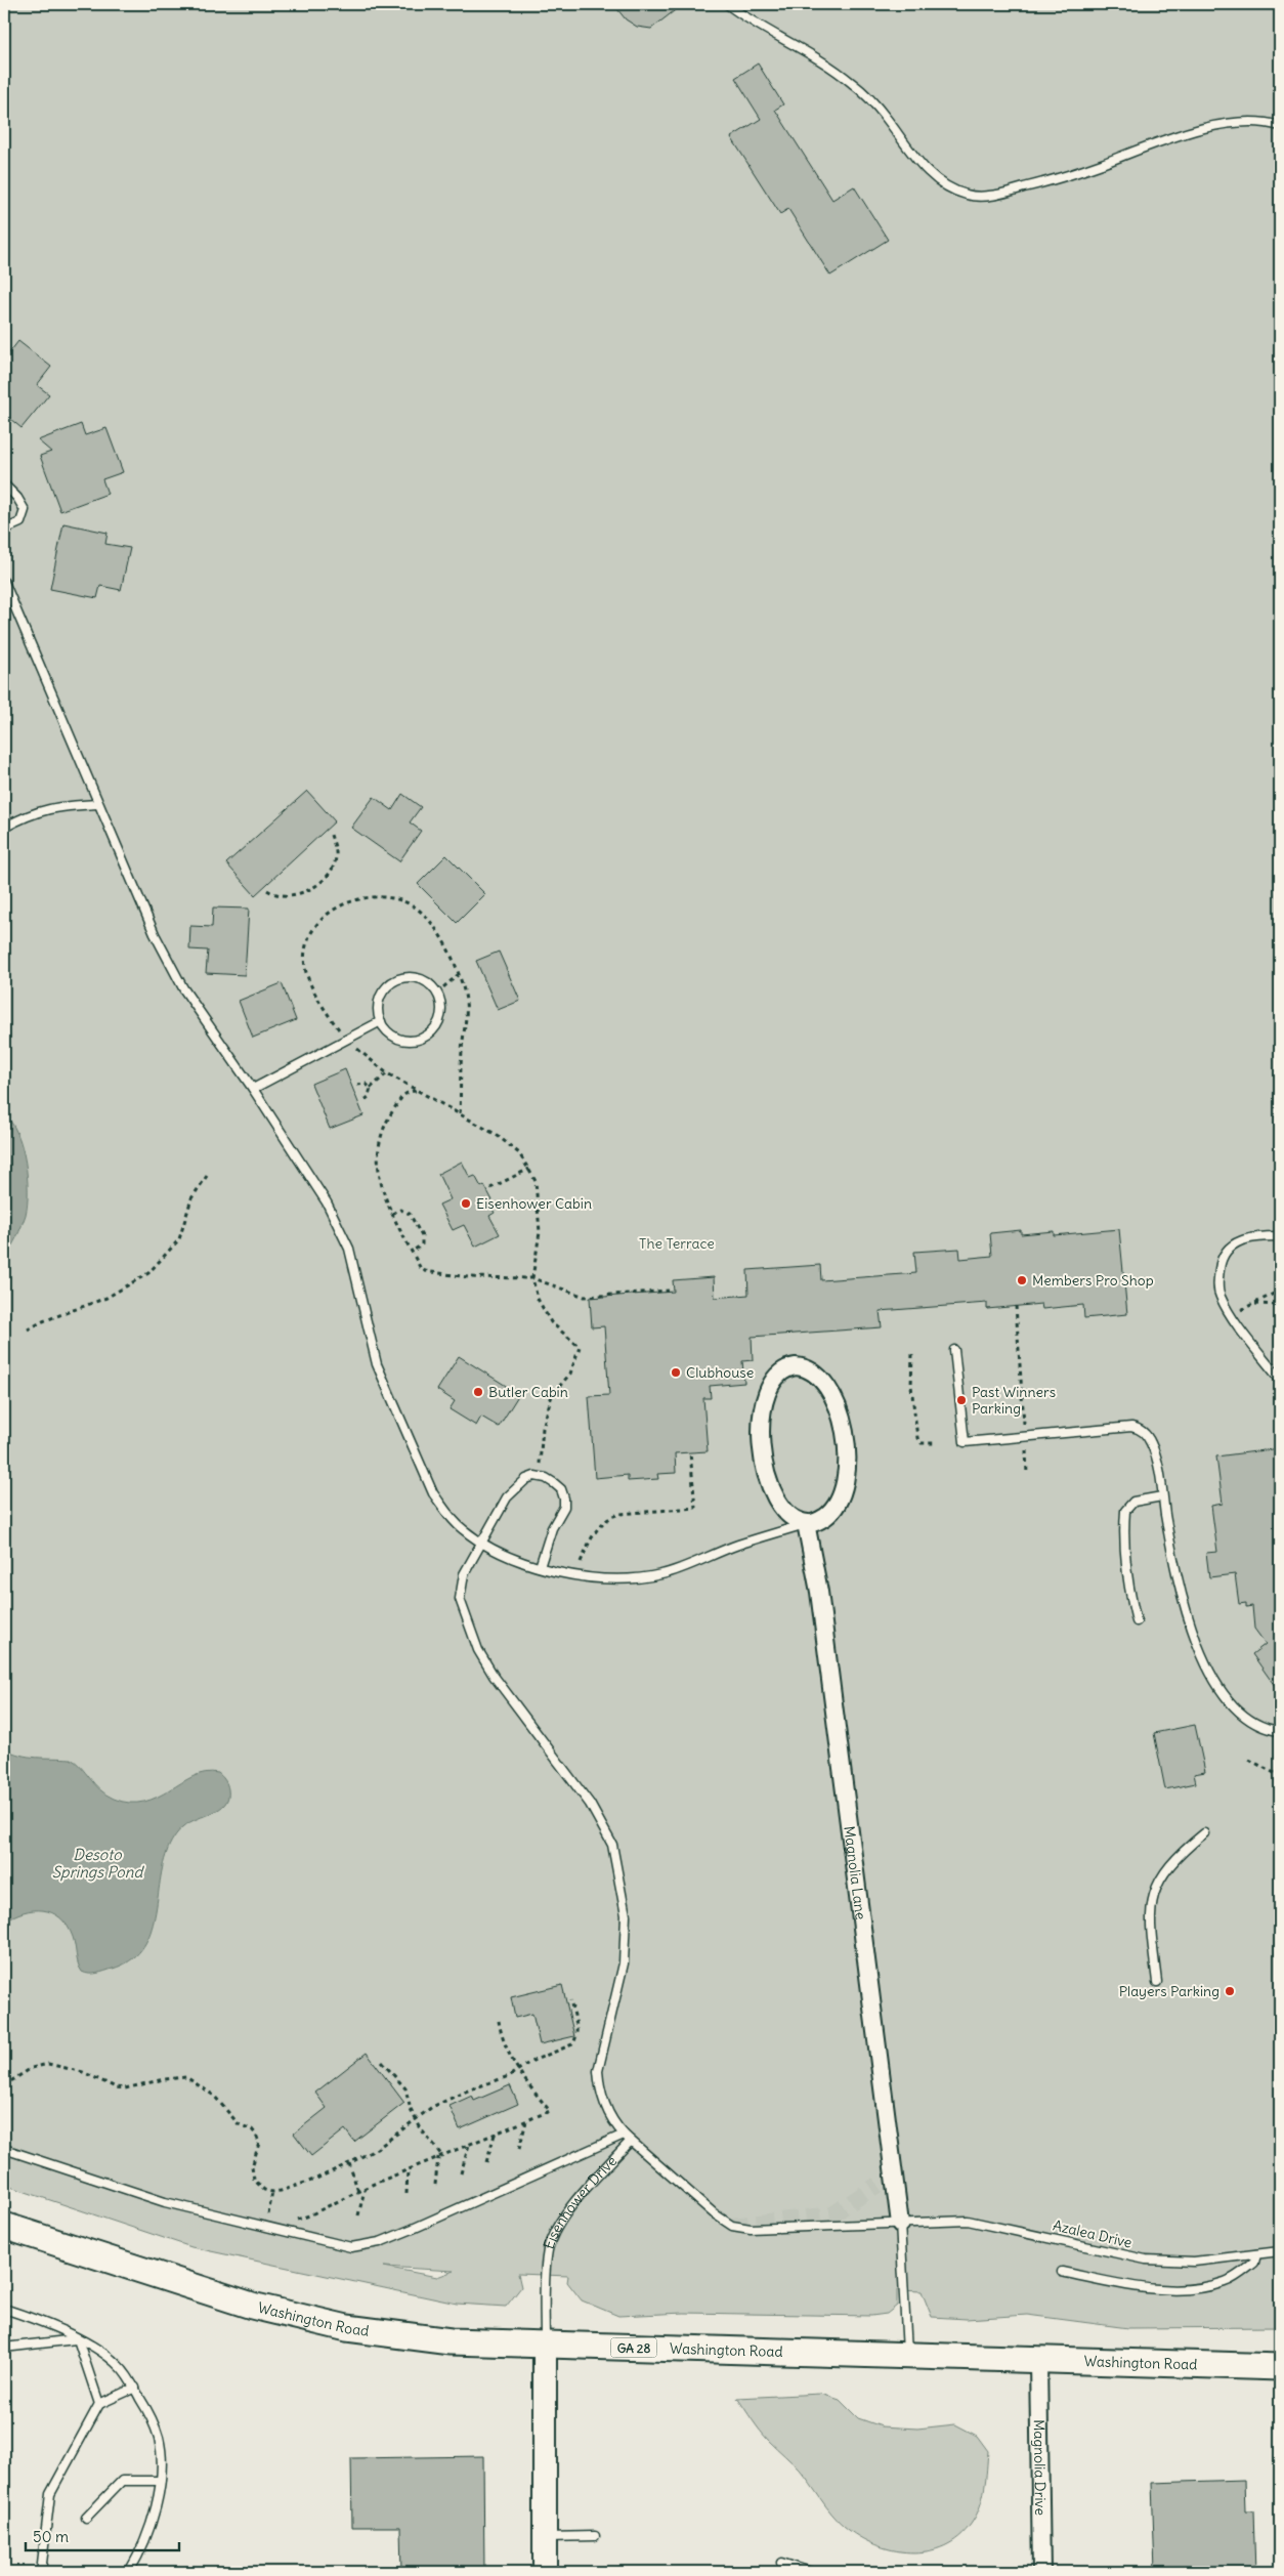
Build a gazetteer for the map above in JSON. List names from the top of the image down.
{
  "streets": {
    "main road": ["Washington Road", "GA 28"],
    "street": ["Magnolia Lane", "Eisenhower Drive", "Magnolia Drive"],
    "lane": ["Azalea Drive"]
  },
  "crossings": [
    ["Magnolia Lane", "Azalea Drive"],
    ["Eisenhower Drive", "Washington Road"],
    ["Washington Road", "Magnolia Drive"]
  ],
  "water": ["Desoto Springs Pond"],
  "parks": ["The Terrace"],
  "places": [
    "Eisenhower Cabin",
    "Members Pro Shop",
    "Clubhouse",
    "Butler Cabin",
    "Past Winners Parking",
    "Players Parking"
  ],
  "scale_bar": "50 m"
}
